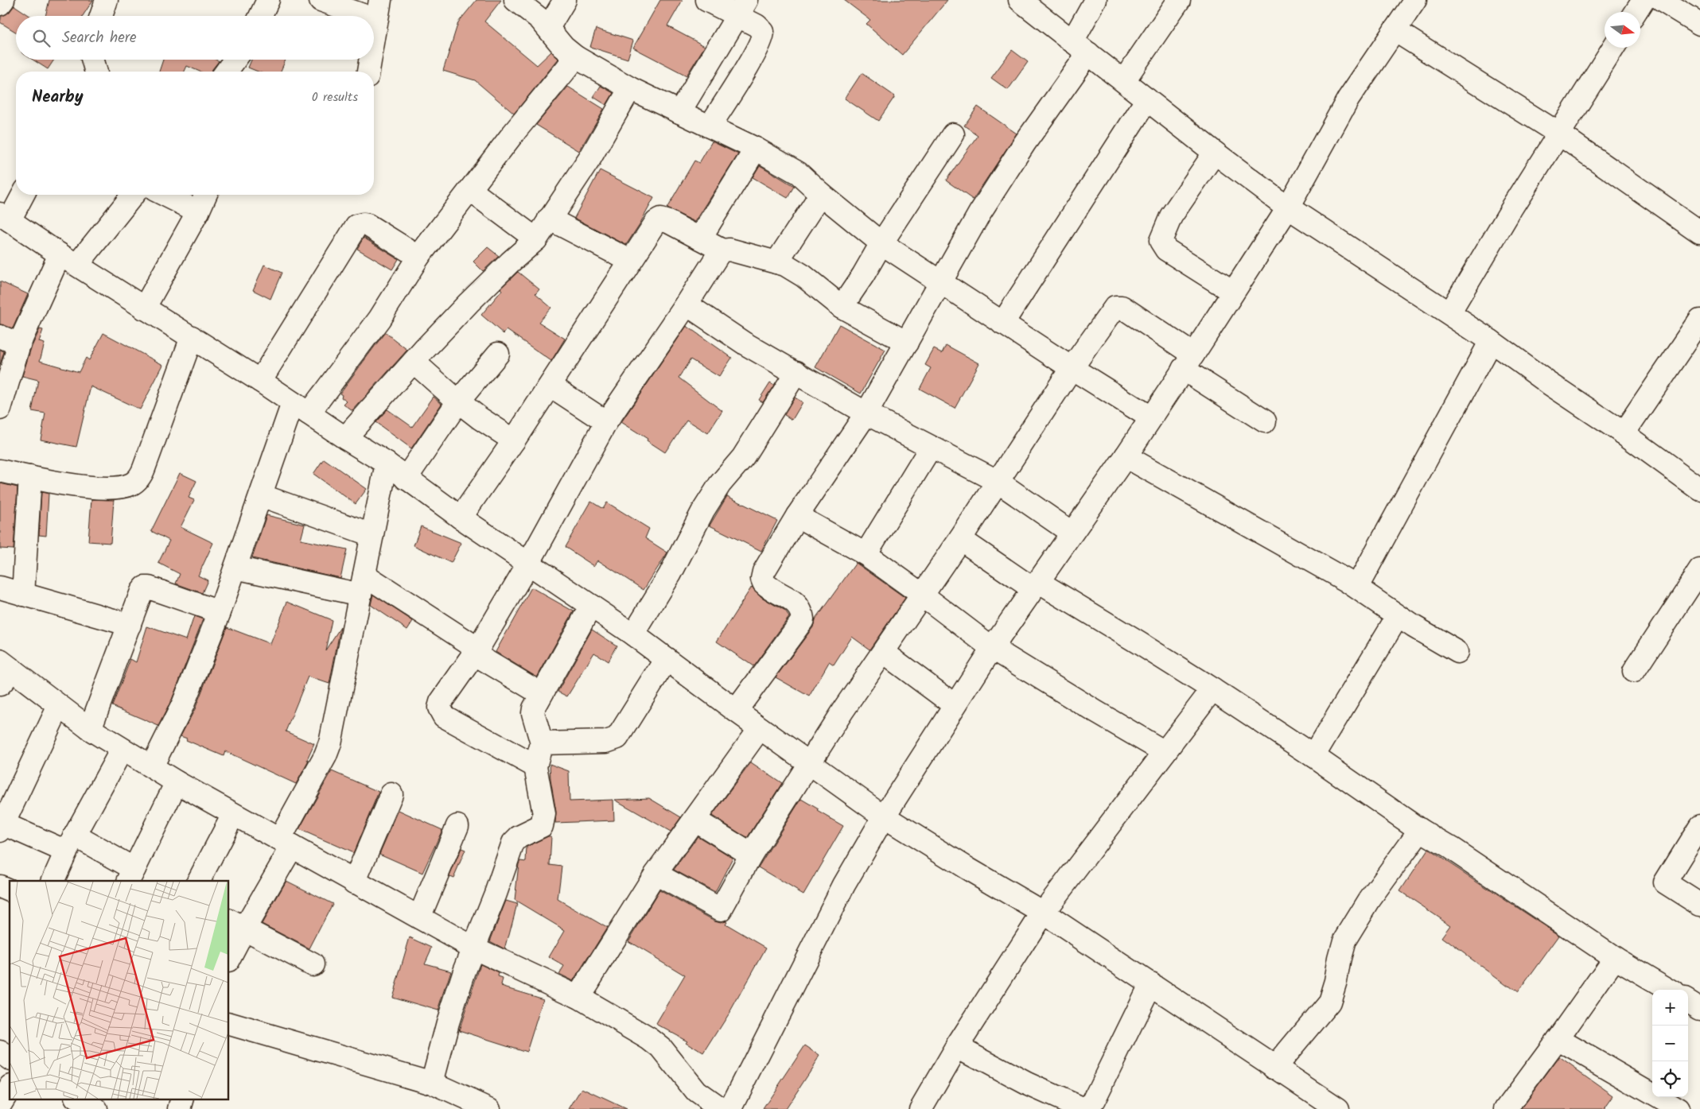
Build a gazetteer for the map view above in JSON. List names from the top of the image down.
{
  "north": "right",
  "page": {
    "search": "Search here",
    "heading": ["Nearby", "0 results"],
    "map_buttons": ["+", "−"]
  }
}
